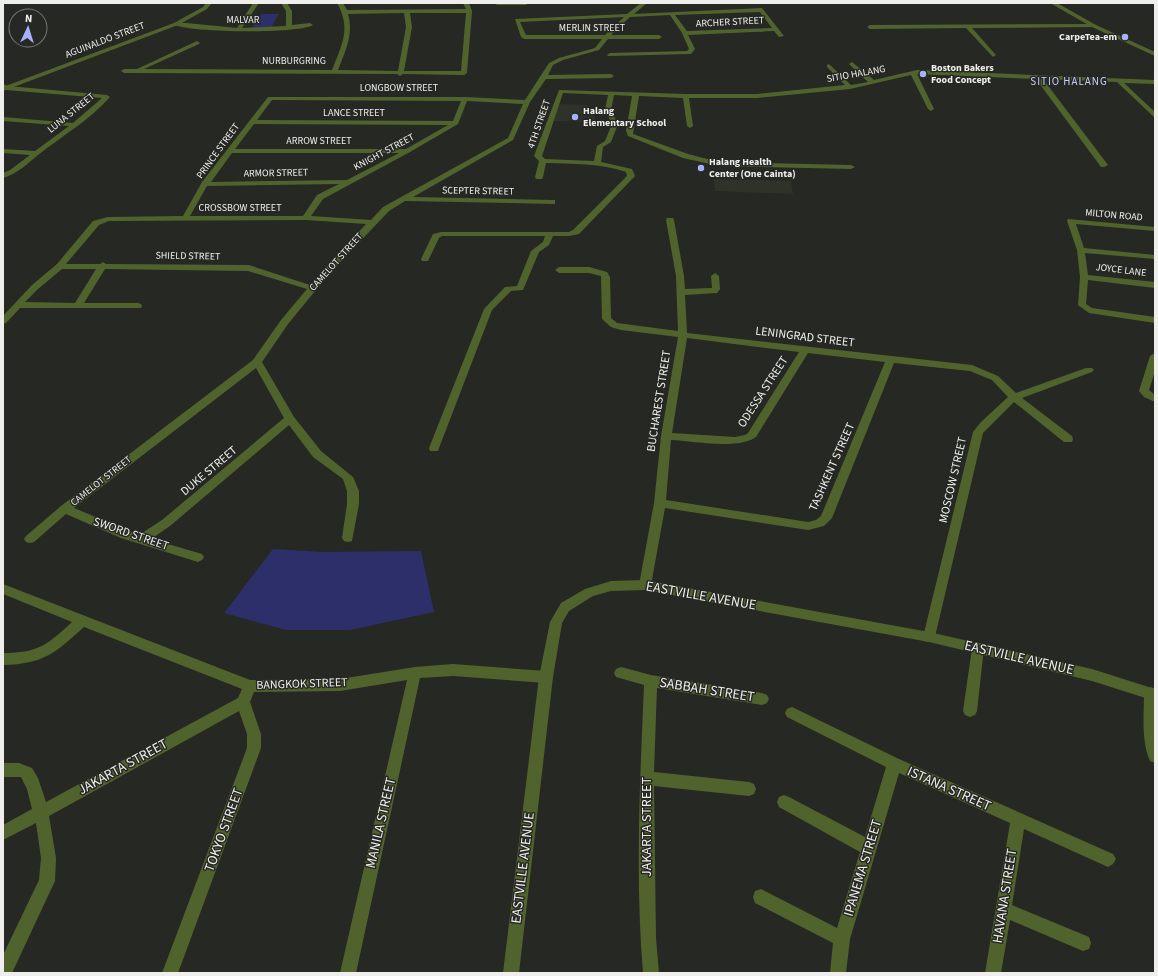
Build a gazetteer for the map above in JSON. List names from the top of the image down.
{
  "streets": {
    "street": [
      "MALVAR",
      "ARCHER STREET",
      "MERLIN STREET",
      "AGUINALDO STREET",
      "NURBURGRING",
      "SITIO HALANG",
      "LONGBOW STREET",
      "LUNA STREET",
      "LANCE STREET",
      "4TH STREET",
      "ARROW STREET",
      "PRINCE STREET",
      "KNIGHT STREET",
      "ARMOR STREET",
      "SCEPTER STREET",
      "CROSSBOW STREET",
      "MILTON ROAD",
      "SHIELD STREET",
      "CAMELOT STREET",
      "JOYCE LANE",
      "LENINGRAD STREET",
      "ODESSA STREET",
      "BUCHAREST STREET",
      "TASHKENT STREET",
      "DUKE STREET",
      "MOSCOW STREET",
      "SWORD STREET",
      "EASTVILLE AVENUE",
      "BANGKOK STREET",
      "SABBAH STREET",
      "JAKARTA STREET",
      "ISTANA STREET",
      "MANILA STREET",
      "TOKYO STREET",
      "IPANEMA STREET",
      "HAVANA STREET"
    ]
  },
  "crossings": [
    ["MALVAR", "AGUINALDO STREET"],
    ["MERLIN STREET", "CAMELOT STREET"],
    ["AGUINALDO STREET", "LUNA STREET"],
    ["SITIO HALANG", "4TH STREET"],
    ["LONGBOW STREET", "PRINCE STREET"],
    ["LONGBOW STREET", "CAMELOT STREET"],
    ["LANCE STREET", "PRINCE STREET"],
    ["LANCE STREET", "KNIGHT STREET"],
    ["ARROW STREET", "PRINCE STREET"],
    ["ARROW STREET", "KNIGHT STREET"],
    ["PRINCE STREET", "ARMOR STREET"],
    ["PRINCE STREET", "CROSSBOW STREET"],
    ["KNIGHT STREET", "ARMOR STREET"],
    ["KNIGHT STREET", "CROSSBOW STREET"],
    ["SCEPTER STREET", "CAMELOT STREET"],
    ["CROSSBOW STREET", "SHIELD STREET"],
    ["CROSSBOW STREET", "CAMELOT STREET"],
    ["SHIELD STREET", "CAMELOT STREET"],
    ["CAMELOT STREET", "SWORD STREET"],
    ["LENINGRAD STREET", "ODESSA STREET"],
    ["LENINGRAD STREET", "BUCHAREST STREET"],
    ["LENINGRAD STREET", "TASHKENT STREET"],
    ["LENINGRAD STREET", "MOSCOW STREET"],
    ["ODESSA STREET", "BUCHAREST STREET"],
    ["BUCHAREST STREET", "TASHKENT STREET"],
    ["BUCHAREST STREET", "EASTVILLE AVENUE"],
    ["DUKE STREET", "SWORD STREET"],
    ["MOSCOW STREET", "EASTVILLE AVENUE"],
    ["EASTVILLE AVENUE", "BANGKOK STREET"],
    ["BANGKOK STREET", "MANILA STREET"],
    ["SABBAH STREET", "JAKARTA STREET"],
    ["JAKARTA STREET", "TOKYO STREET"],
    ["ISTANA STREET", "IPANEMA STREET"],
    ["ISTANA STREET", "HAVANA STREET"]
  ],
  "districts": ["SITIO HALANG"],
  "places": [
    "CarpeTea-em",
    "Boston Bakers Food Concept",
    "Halang Elementary School",
    "Halang Health Center (One Cainta)"
  ],
  "north": "top"
}
